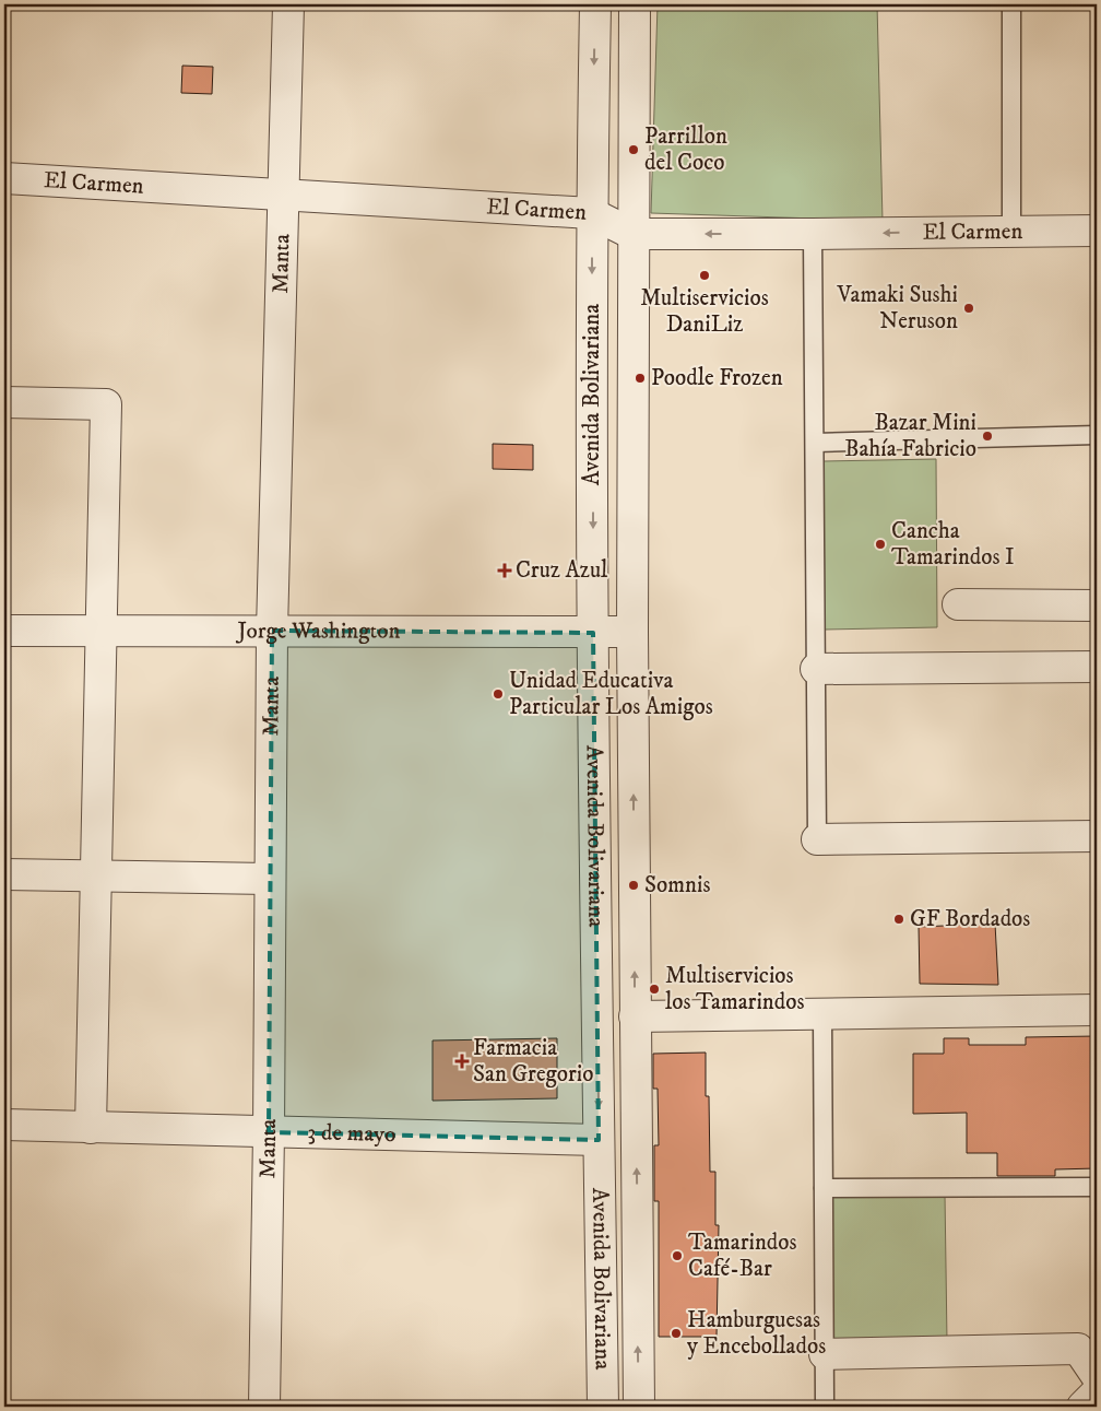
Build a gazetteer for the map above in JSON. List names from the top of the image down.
{
  "streets": {
    "street": [
      "El Carmen",
      "Manta",
      "Avenida Bolivariana",
      "Jorge Washington",
      "3 de mayo"
    ]
  },
  "crossings": [
    ["El Carmen", "Manta"],
    ["El Carmen", "Avenida Bolivariana"],
    ["Manta", "Jorge Washington"],
    ["Manta", "3 de mayo"],
    ["Avenida Bolivariana", "Jorge Washington"],
    ["Avenida Bolivariana", "3 de mayo"]
  ],
  "places": {
    "other": [
      "Parrillon del Coco",
      "Multiservicios DaniLiz",
      "Vamaki Sushi Neruson",
      "Poodle Frozen",
      "Bazar Mini Bahía Fabricio",
      "Cancha Tamarindos I",
      "Unidad Educativa Particular Los Amigos",
      "Somnis",
      "GF Bordados",
      "Multiservicios los Tamarindos",
      "Tamarindos Café-Bar",
      "Hamburguesas y Encebollados"
    ],
    "health": ["Cruz Azul", "Farmacia San Gregorio"]
  }
}
